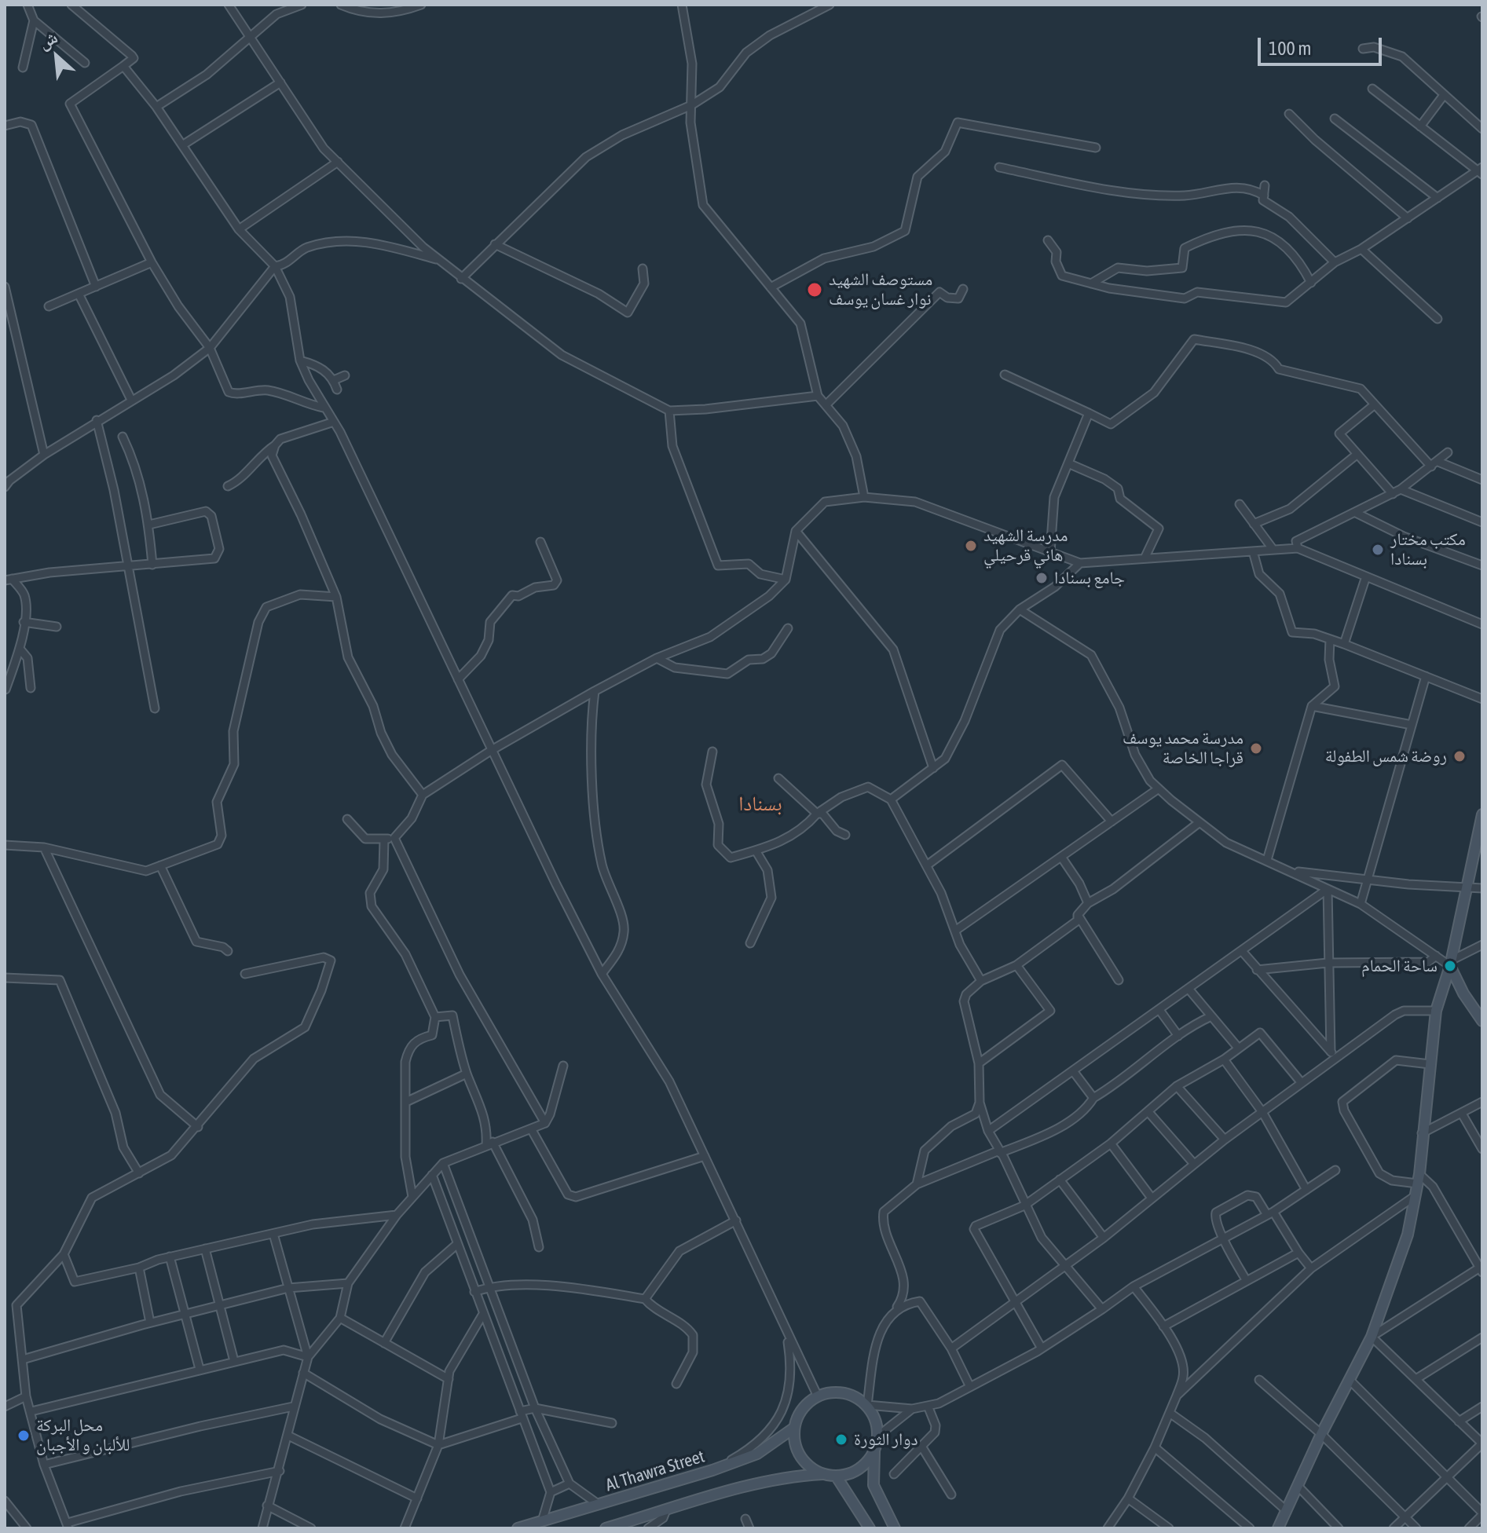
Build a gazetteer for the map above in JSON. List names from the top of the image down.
{
  "streets": {
    "main road": ["Al Thawra Street"]
  },
  "districts": ["بسنادا"],
  "places": [
    "مستوصف الشهيد نوار غسان يوسف",
    "مدرسة الشهيد هاني قرحيلي",
    "مكتب مختار بسنادا",
    "جامع بسنادا",
    "مدرسة محمد يوسف قراجا الخاصة",
    "روضة شمس الطفولة",
    "ساحة الحمام",
    "محل البركة للألبان و الأجبان",
    "دوار الثورة"
  ],
  "scale_bar": "100 m",
  "north": "top left"
}
